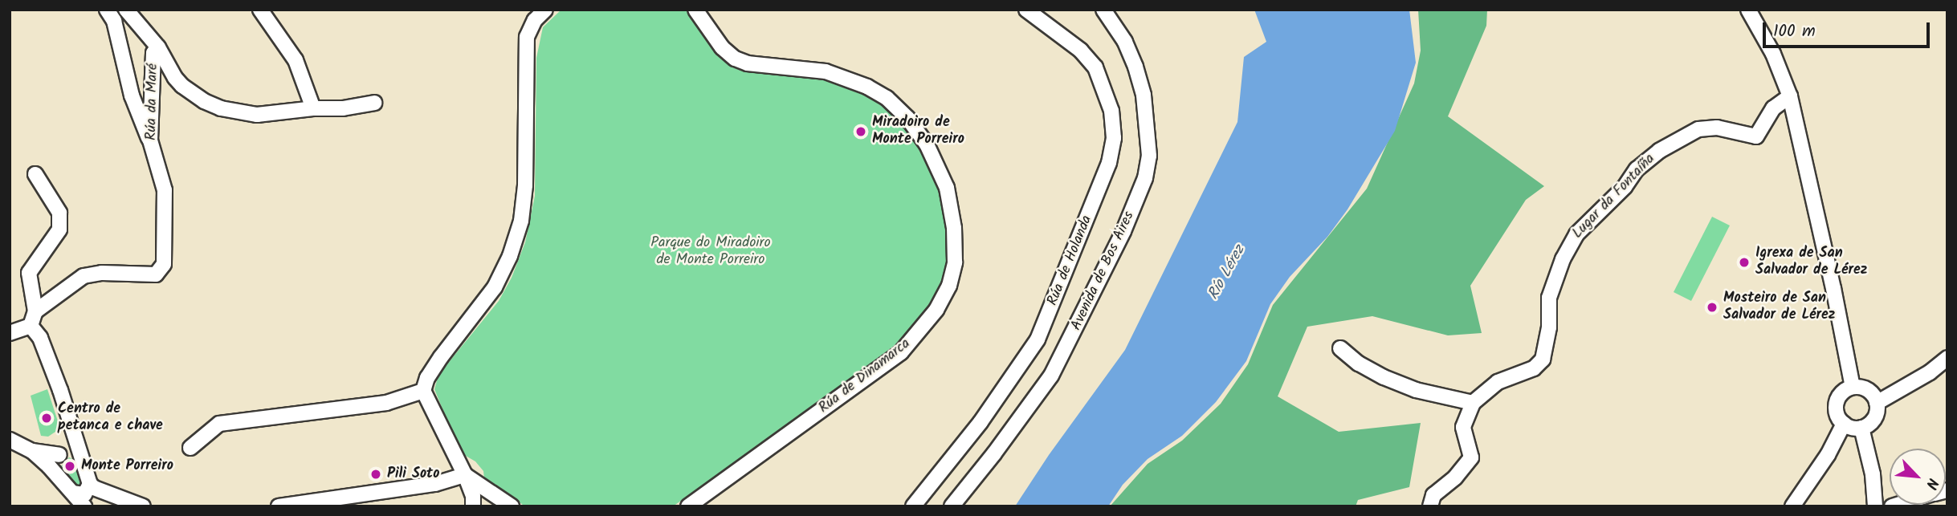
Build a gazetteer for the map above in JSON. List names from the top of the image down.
{
  "streets": {
    "street": [
      "Rúa da Maré",
      "Lugar da Fontaíña",
      "Rúa de Holanda",
      "Avenida de Bos Aires",
      "Rúa de Dinamarca"
    ]
  },
  "water": ["Río Lérez"],
  "parks": ["Parque do Miradoiro de Monte Porreiro"],
  "places": [
    "Miradoiro de Monte Porreiro",
    "Igrexa de San Salvador de Lérez",
    "Mosteiro de San Salvador de Lérez",
    "Centro de petanca e chave",
    "Monte Porreiro",
    "Pili Soto"
  ],
  "scale_bar": "100 m",
  "north": "bottom right"
}
